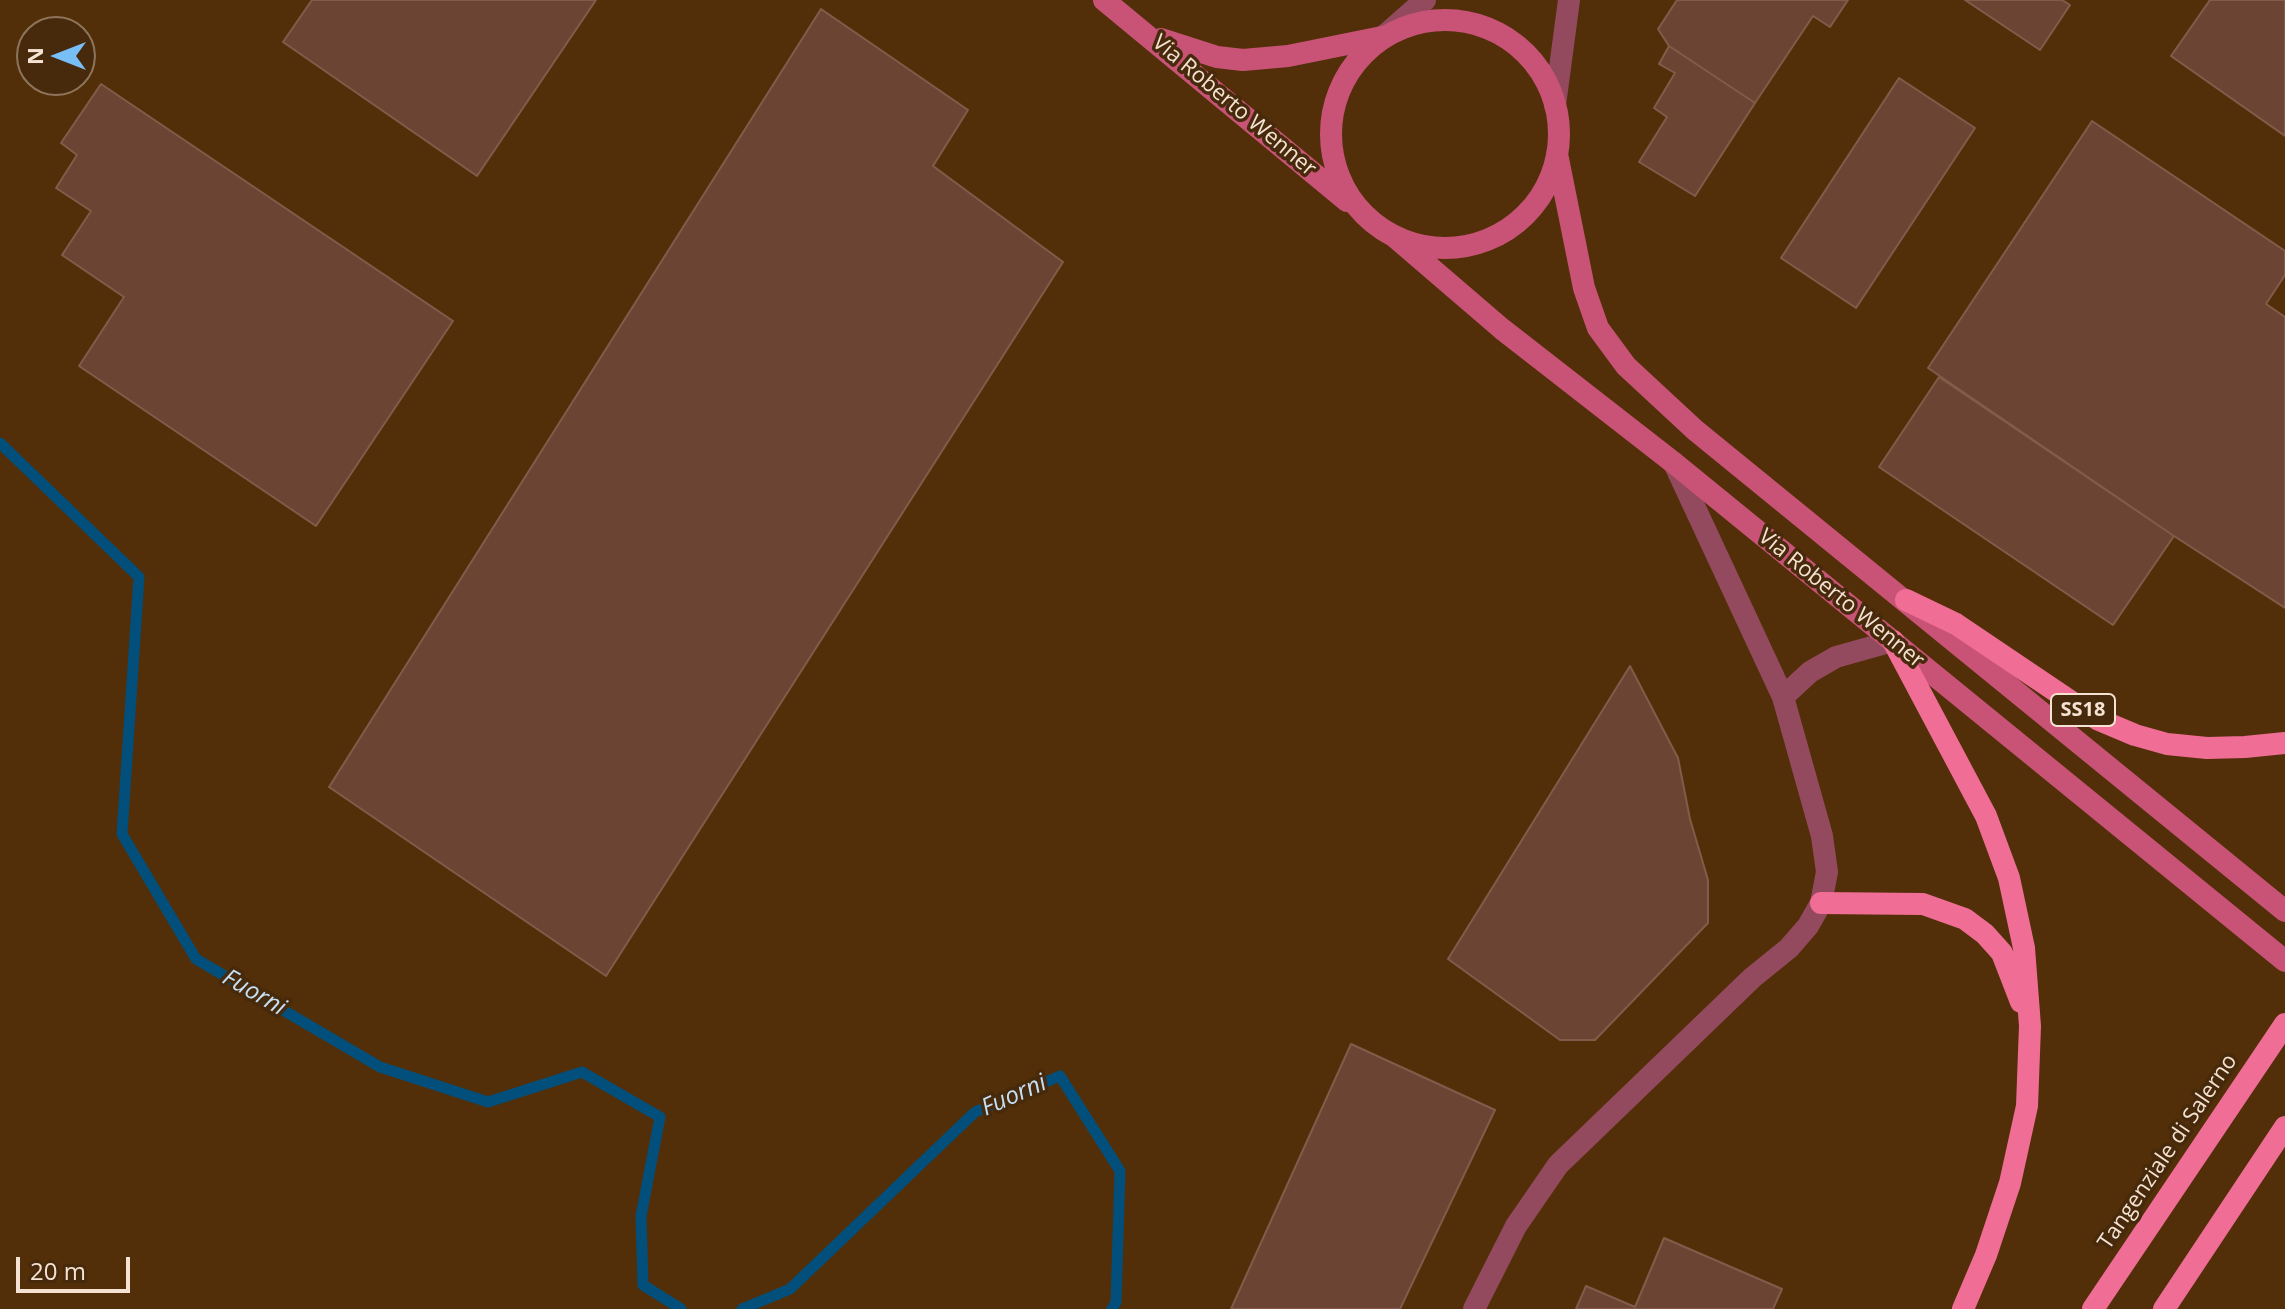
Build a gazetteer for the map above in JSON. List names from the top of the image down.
{
  "streets": {
    "highway": ["SS18", "Tangenziale di Salerno"],
    "main road": ["Via Roberto Wenner"]
  },
  "crossings": [
    ["Via Roberto Wenner", "SS18"]
  ],
  "water": ["Fuorni"],
  "scale_bar": "20 m",
  "north": "left"
}
